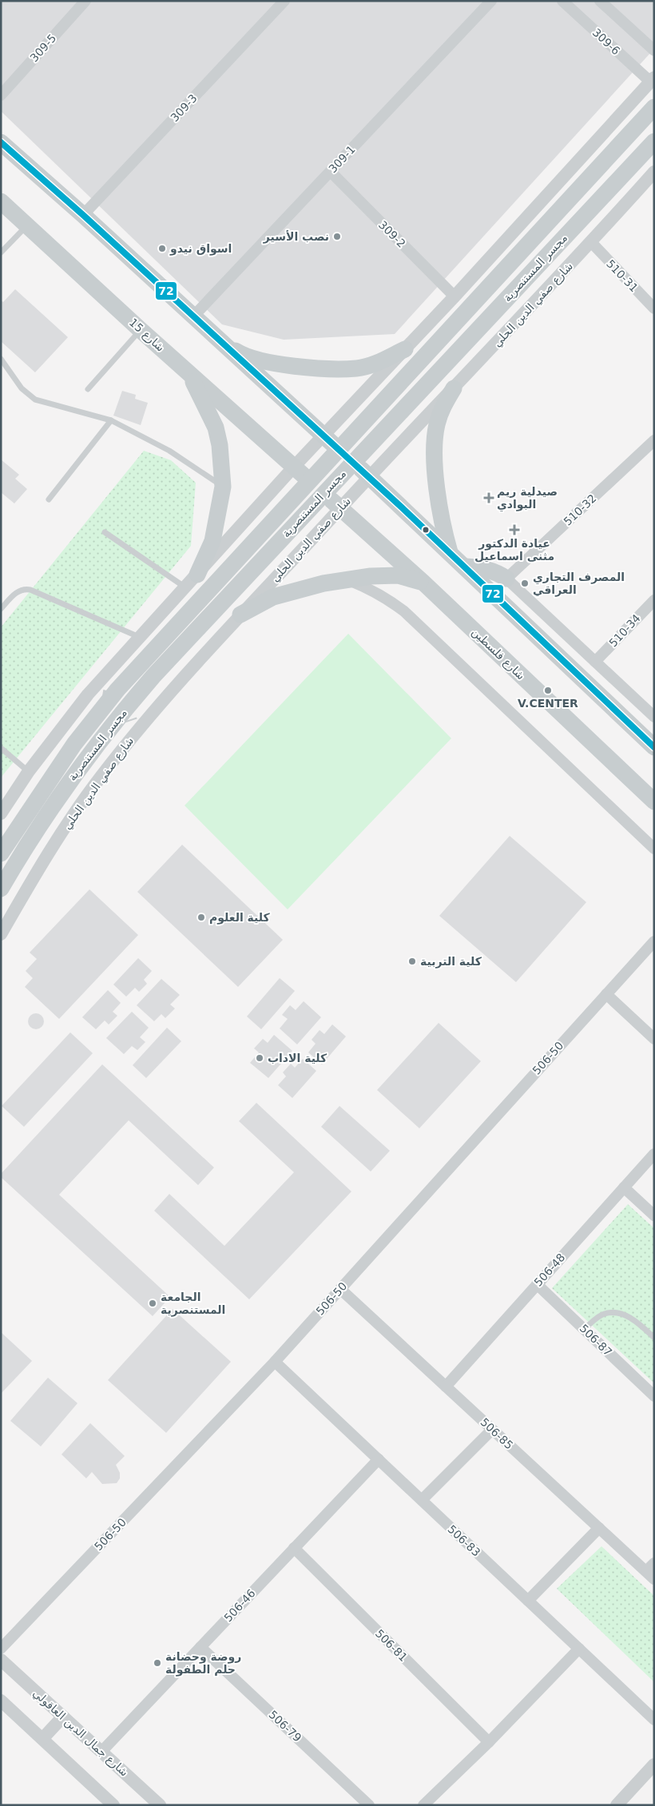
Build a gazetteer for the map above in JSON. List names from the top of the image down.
{
  "streets": {
    "main road": ["مجسر المستنصرية", "شارع 15", "شارع فلسطين"],
    "street": [
      "309-6",
      "309-5",
      "309-3",
      "309-1",
      "309-2",
      "510-31",
      "شارع صفي الدين الحلي",
      "510-32",
      "510-34",
      "506-50",
      "506-48",
      "506-87",
      "506-85",
      "506-83",
      "506-46",
      "506-81",
      "506-79",
      "شارع جمال الدين العاقولي"
    ]
  },
  "crossings": [
    ["309-1", "309-2"],
    ["510-31", "شارع صفي الدين الحلي"],
    ["شارع صفي الدين الحلي", "شارع فلسطين"],
    ["506-50", "506-85"],
    ["506-50", "506-83"],
    ["506-48", "506-87"],
    ["506-48", "506-85"],
    ["506-83", "506-46"],
    ["506-46", "506-81"],
    ["506-46", "506-79"],
    ["506-46", "شارع جمال الدين العاقولي"]
  ],
  "places": {
    "other": [
      "نصب الأسير",
      "اسواق نيدو",
      "المصرف التجاري العراقي",
      "V.CENTER",
      "كلية العلوم",
      "كلية التربية",
      "كلية الاداب",
      "الجامعة المستنصرية",
      "روضة وحضانة حلم الطفولة"
    ],
    "health": ["صيدلية ريم البوادي", "عيادة الدكتور مثنى اسماعيل"]
  },
  "lines": ["transit line 72"]
}
